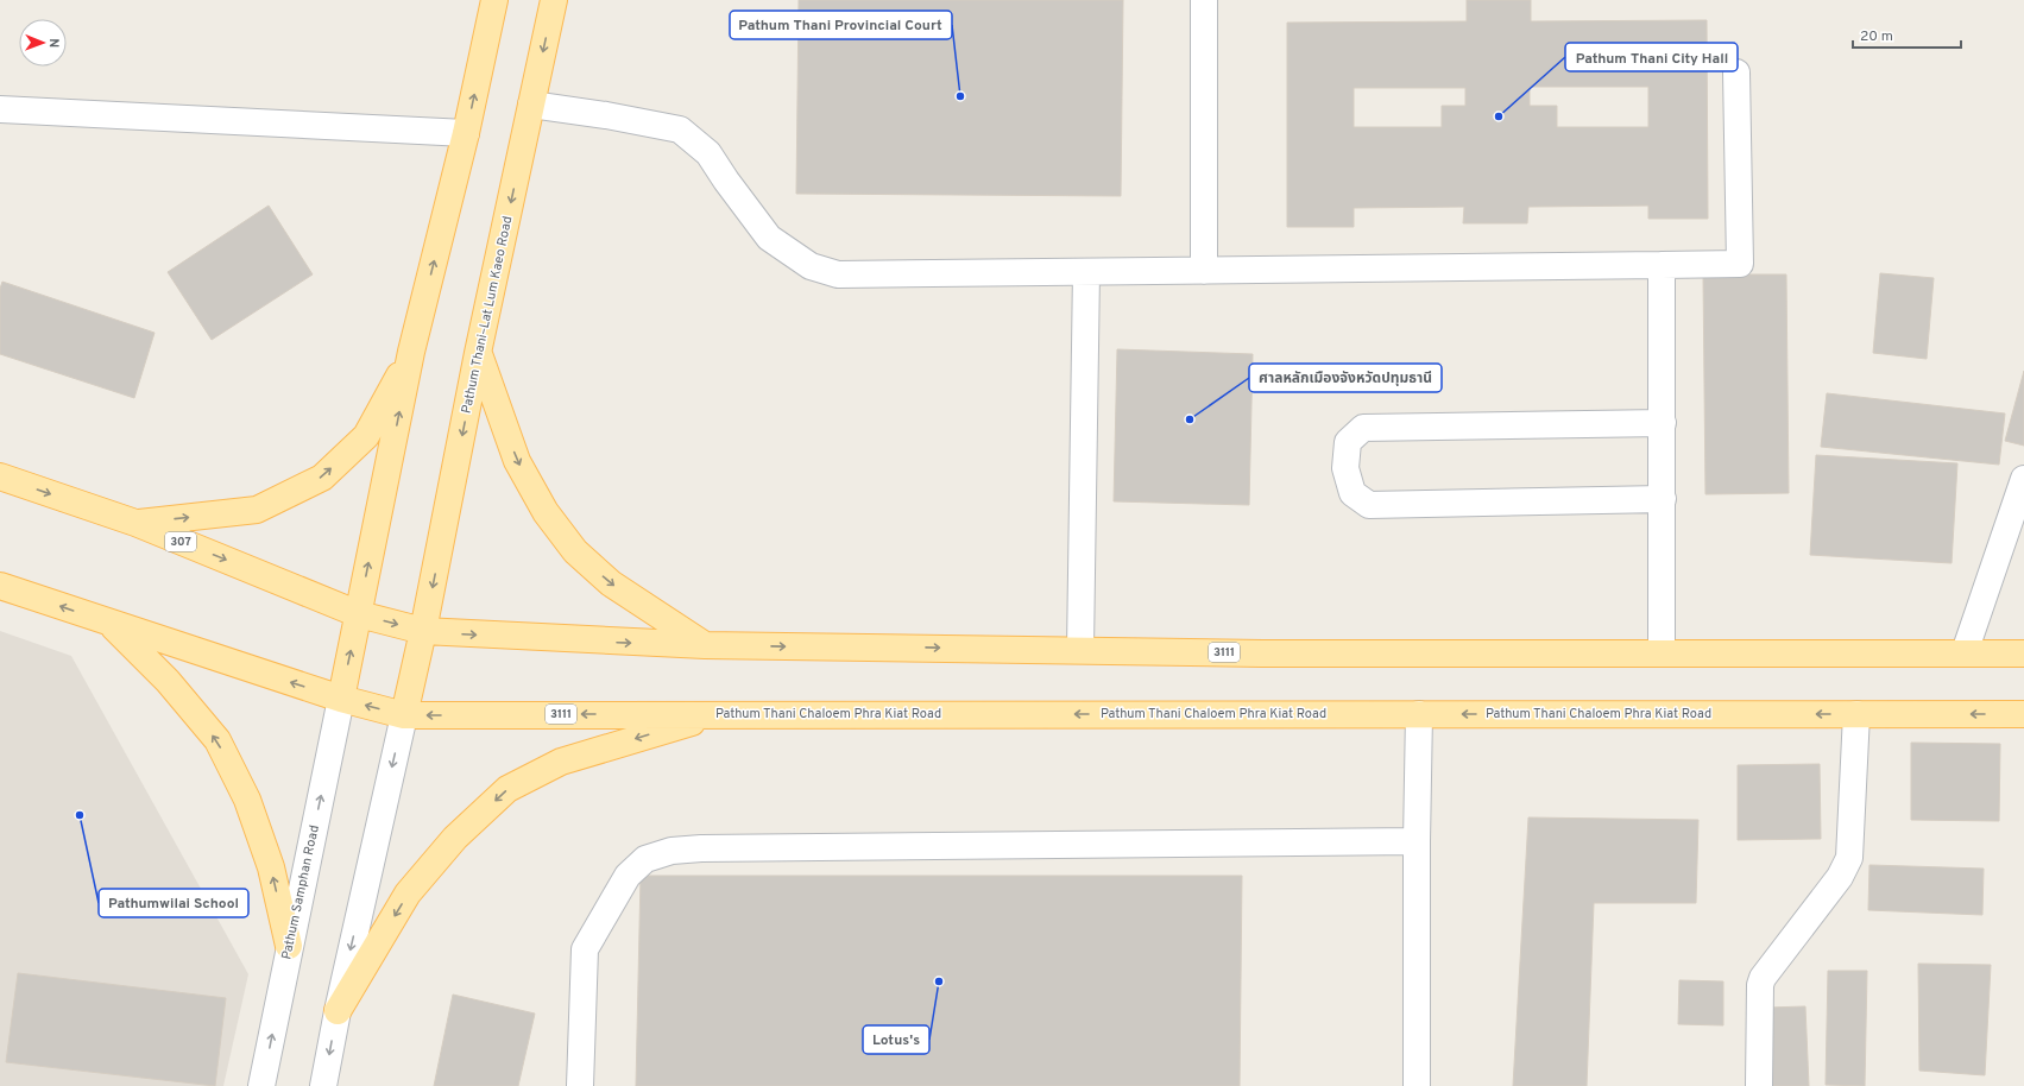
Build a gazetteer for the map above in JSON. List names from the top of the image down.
{
  "streets": {
    "main road": [
      "Pathum Thani–Lat Lum Kaeo Road",
      "307",
      "3111",
      "Pathum Thani Chaloem Phra Kiat Road"
    ],
    "street": ["Pathum Samphan Road"]
  },
  "crossings": [
    ["Pathum Thani–Lat Lum Kaeo Road", "3111"],
    ["Pathum Thani–Lat Lum Kaeo Road", "Pathum Thani Chaloem Phra Kiat Road"],
    ["Pathum Thani Chaloem Phra Kiat Road", "Pathum Samphan Road"]
  ],
  "places": [
    "Pathum Thani Provincial Court",
    "Pathum Thani City Hall",
    "ศาลหลักเมืองจังหวัดปทุมธานี",
    "Pathumwilai School",
    "Lotus's"
  ],
  "scale_bar": "20 m",
  "north": "right"
}
